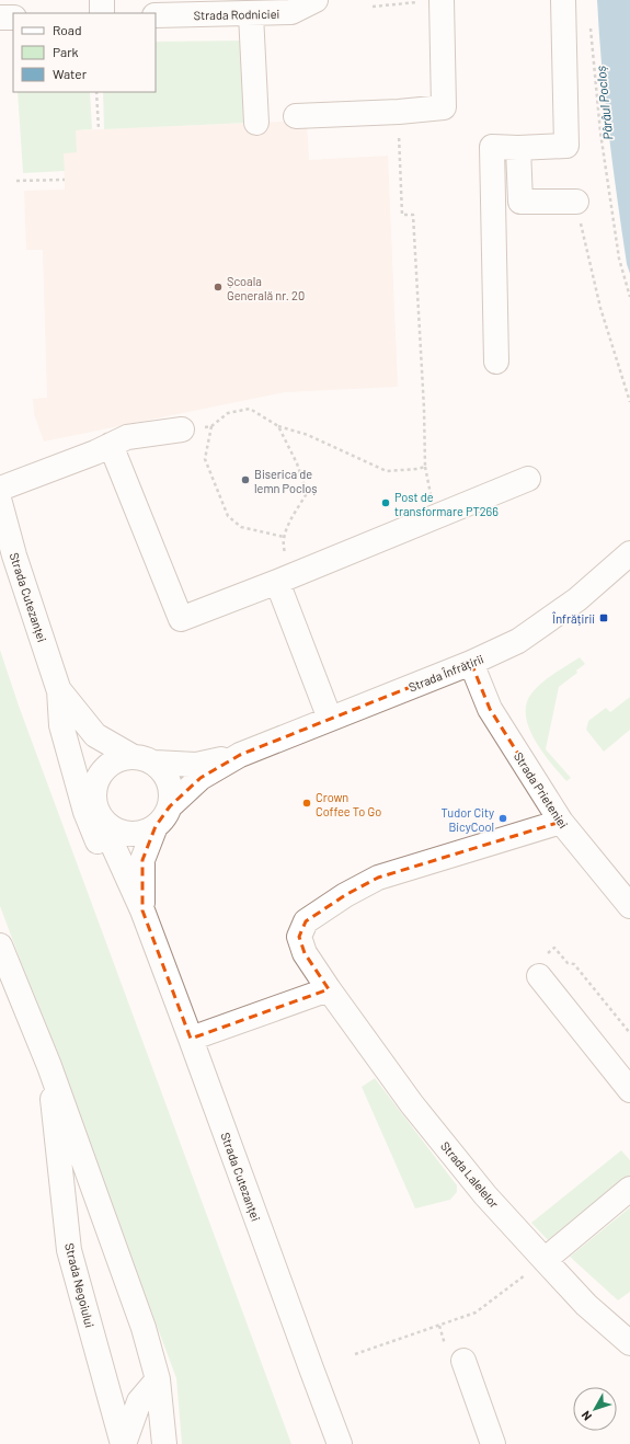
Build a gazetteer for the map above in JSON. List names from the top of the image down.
{
  "streets": {
    "street": [
      "Strada Rodniciei",
      "Strada Cutezanței",
      "Strada Înfrățirii",
      "Strada Prieteniei",
      "Strada Lalelelor",
      "Strada Negoiului"
    ]
  },
  "crossings": [
    ["Strada Cutezanței", "Strada Înfrățirii"],
    ["Strada Înfrățirii", "Strada Prieteniei"],
    ["Strada Prieteniei", "Strada Lalelelor"]
  ],
  "water": ["Pârâul Pocloș"],
  "places": {
    "other": [
      "Școala Generală nr. 20",
      "Biserica de lemn Pocloș",
      "Post de transformare PT266",
      "Crown Coffee To Go",
      "Tudor City BicyCool"
    ],
    "transit": ["Înfrățirii"]
  },
  "legend": ["Road", "Park", "Water"],
  "north": "bottom left"
}
